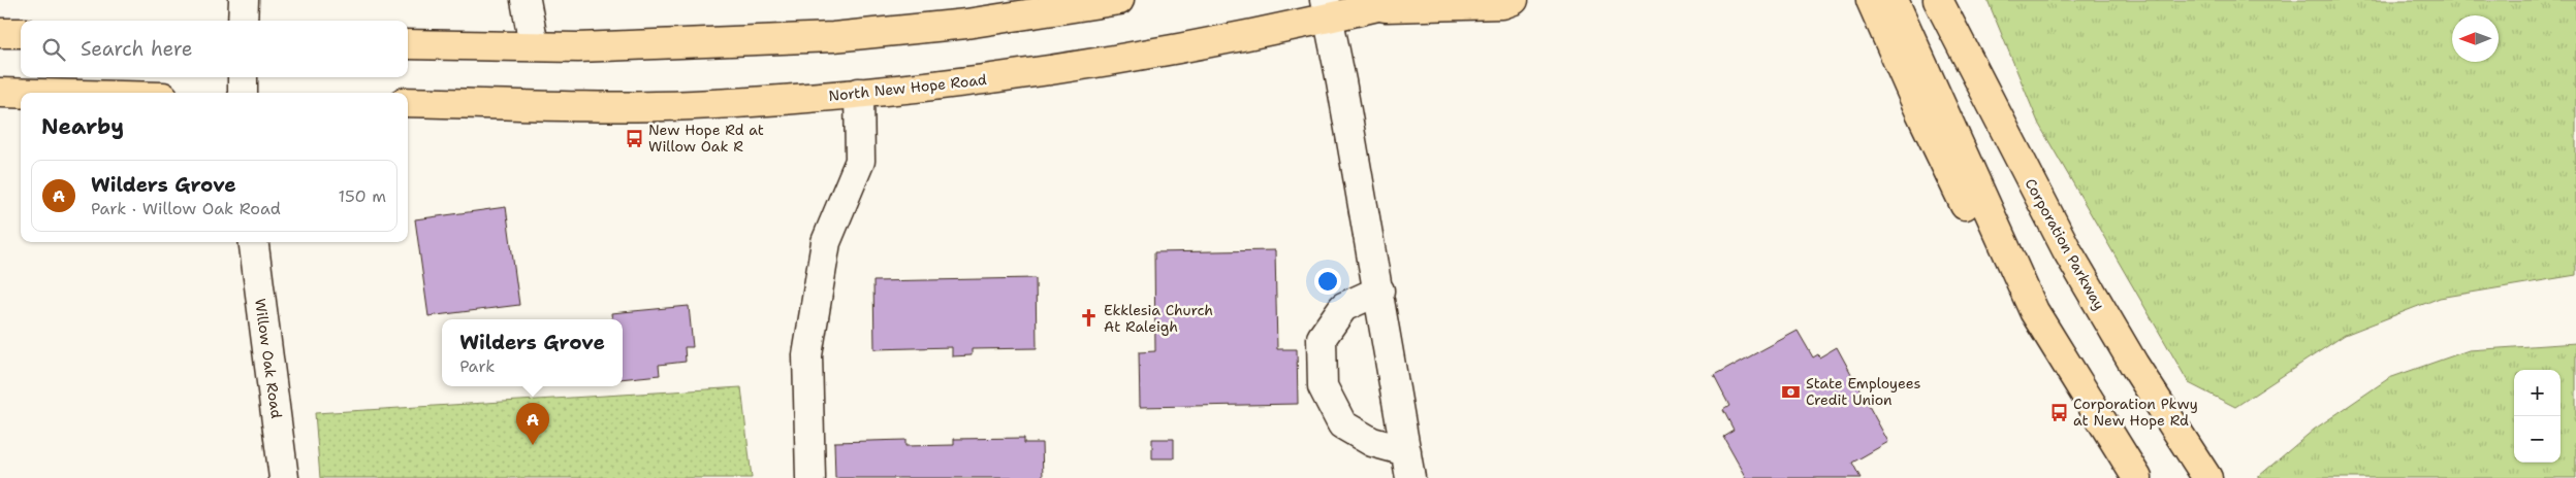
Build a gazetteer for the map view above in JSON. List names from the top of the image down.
{
  "streets": {
    "main road": ["North New Hope Road", "Corporation Parkway"],
    "street": ["Willow Oak Road"]
  },
  "places": {
    "bus stop": ["New Hope Rd at Willow Oak R", "Corporation Pkwy at New Hope Rd"],
    "church": ["Ekklesia Church At Raleigh"],
    "bank": ["State Employees Credit Union"]
  },
  "north": "left",
  "page": {
    "search": "Search here",
    "heading": "Nearby",
    "list": [
      {
        "mark": "A",
        "name": "Wilders Grove",
        "note": "Park · Willow Oak Road",
        "value": "150 m"
      }
    ],
    "popup": ["Wilders Grove", "Park"],
    "map_buttons": ["+", "−"],
    "pins": "A"
  }
}
